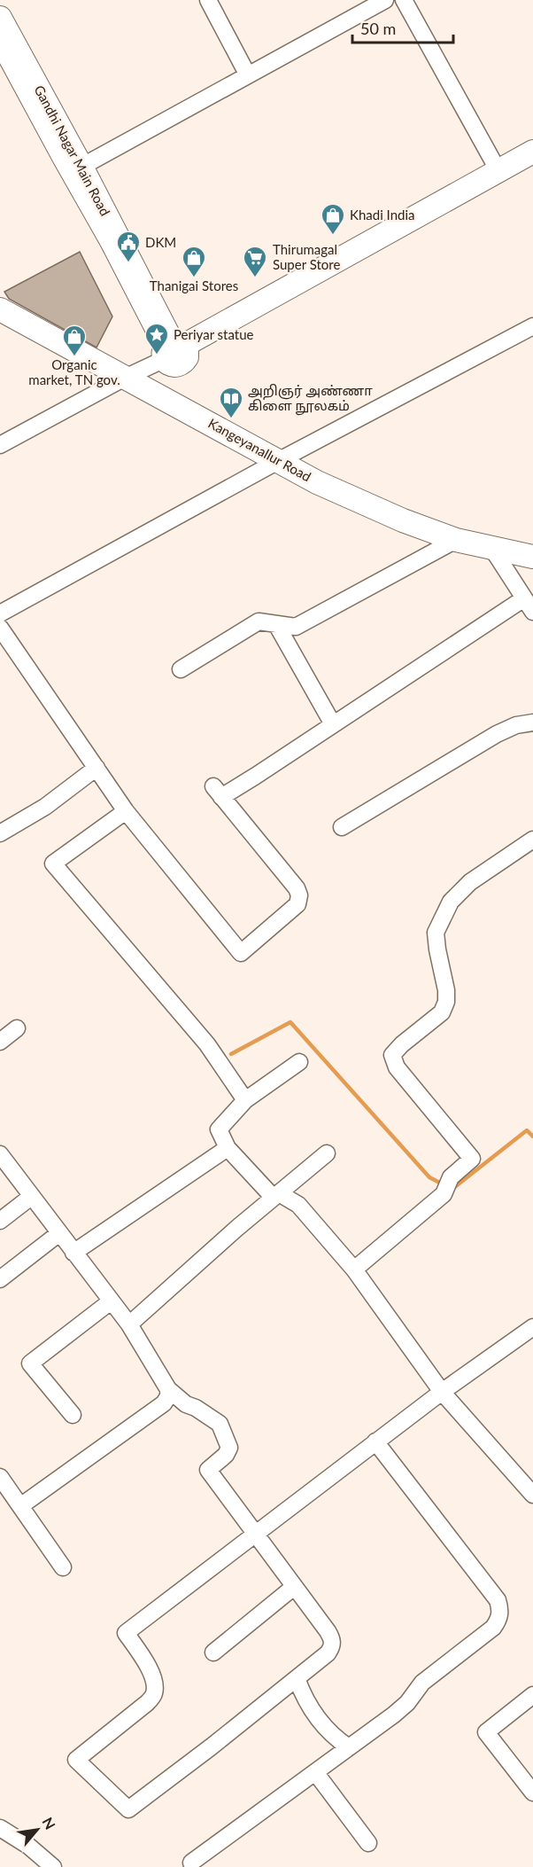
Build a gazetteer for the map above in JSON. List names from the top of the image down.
{
  "streets": {
    "main road": ["Gandhi Nagar Main Road", "Kangeyanallur Road"]
  },
  "places": {
    "shop": ["Khadi India", "Thanigai Stores", "Organic market, TN gov."],
    "public building": ["DKM"],
    "supermarket": ["Thirumagal Super Store"],
    "place": ["Periyar statue"],
    "library": ["அறிஞர் அண்ணா கிளை நூலகம்"]
  },
  "scale_bar": "50 m",
  "north": "top right"
}
